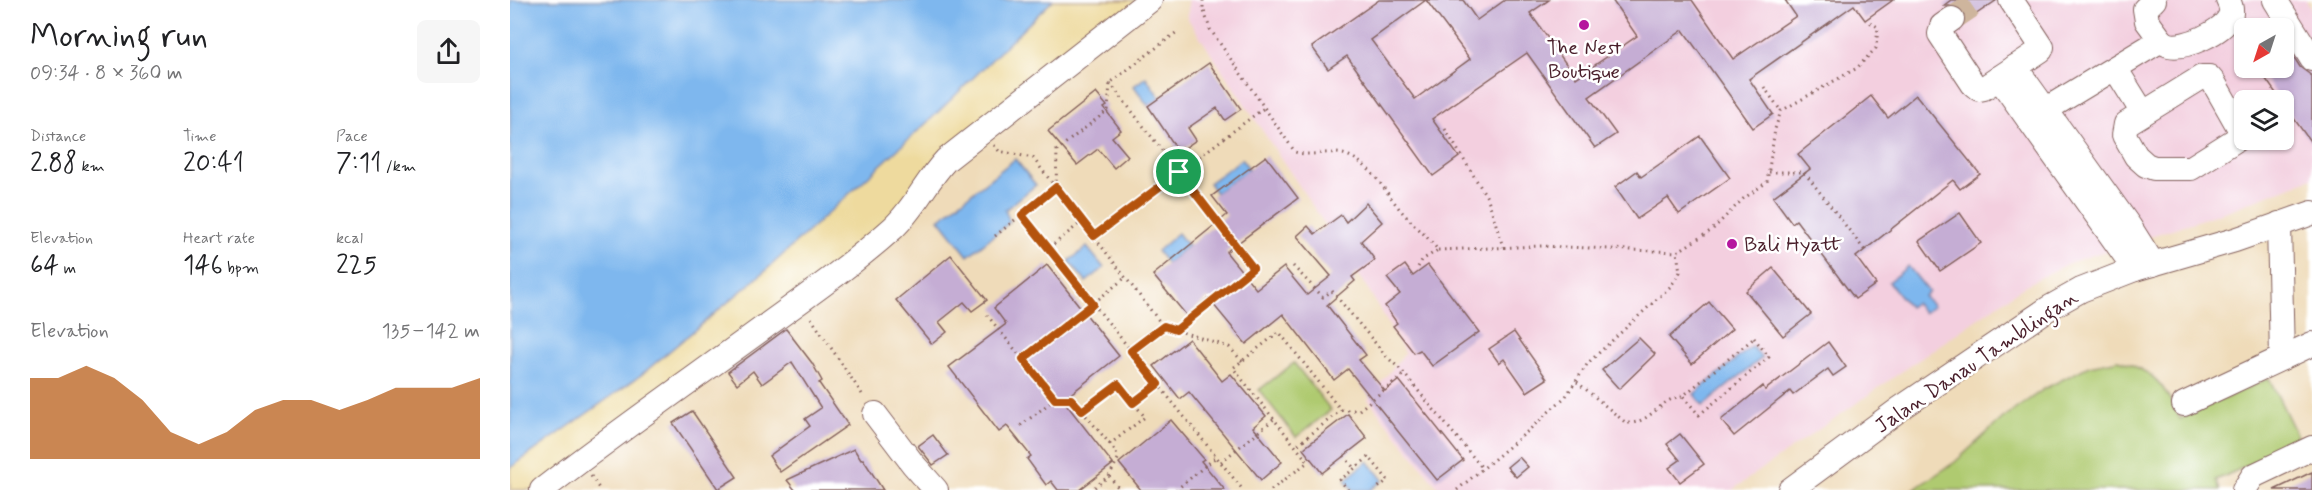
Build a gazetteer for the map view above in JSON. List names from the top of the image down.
{
  "streets": {
    "street": ["Jalan Danau Tamblingan"]
  },
  "places": ["The Nest Boutique", "Bali Hyatt"],
  "north": "bottom left",
  "page": {
    "heading": ["Morning run", "09:34 · 8 × 360 m"],
    "stats": [
      ["Distance", "2.88 km"],
      ["Time", "20:41"],
      ["Pace", "7:11 /km"],
      ["Elevation", "64 m"],
      ["Heart rate", "146 bpm"],
      ["kcal", "225"]
    ],
    "chart": ["Elevation", "135–142 m"]
  }
}
